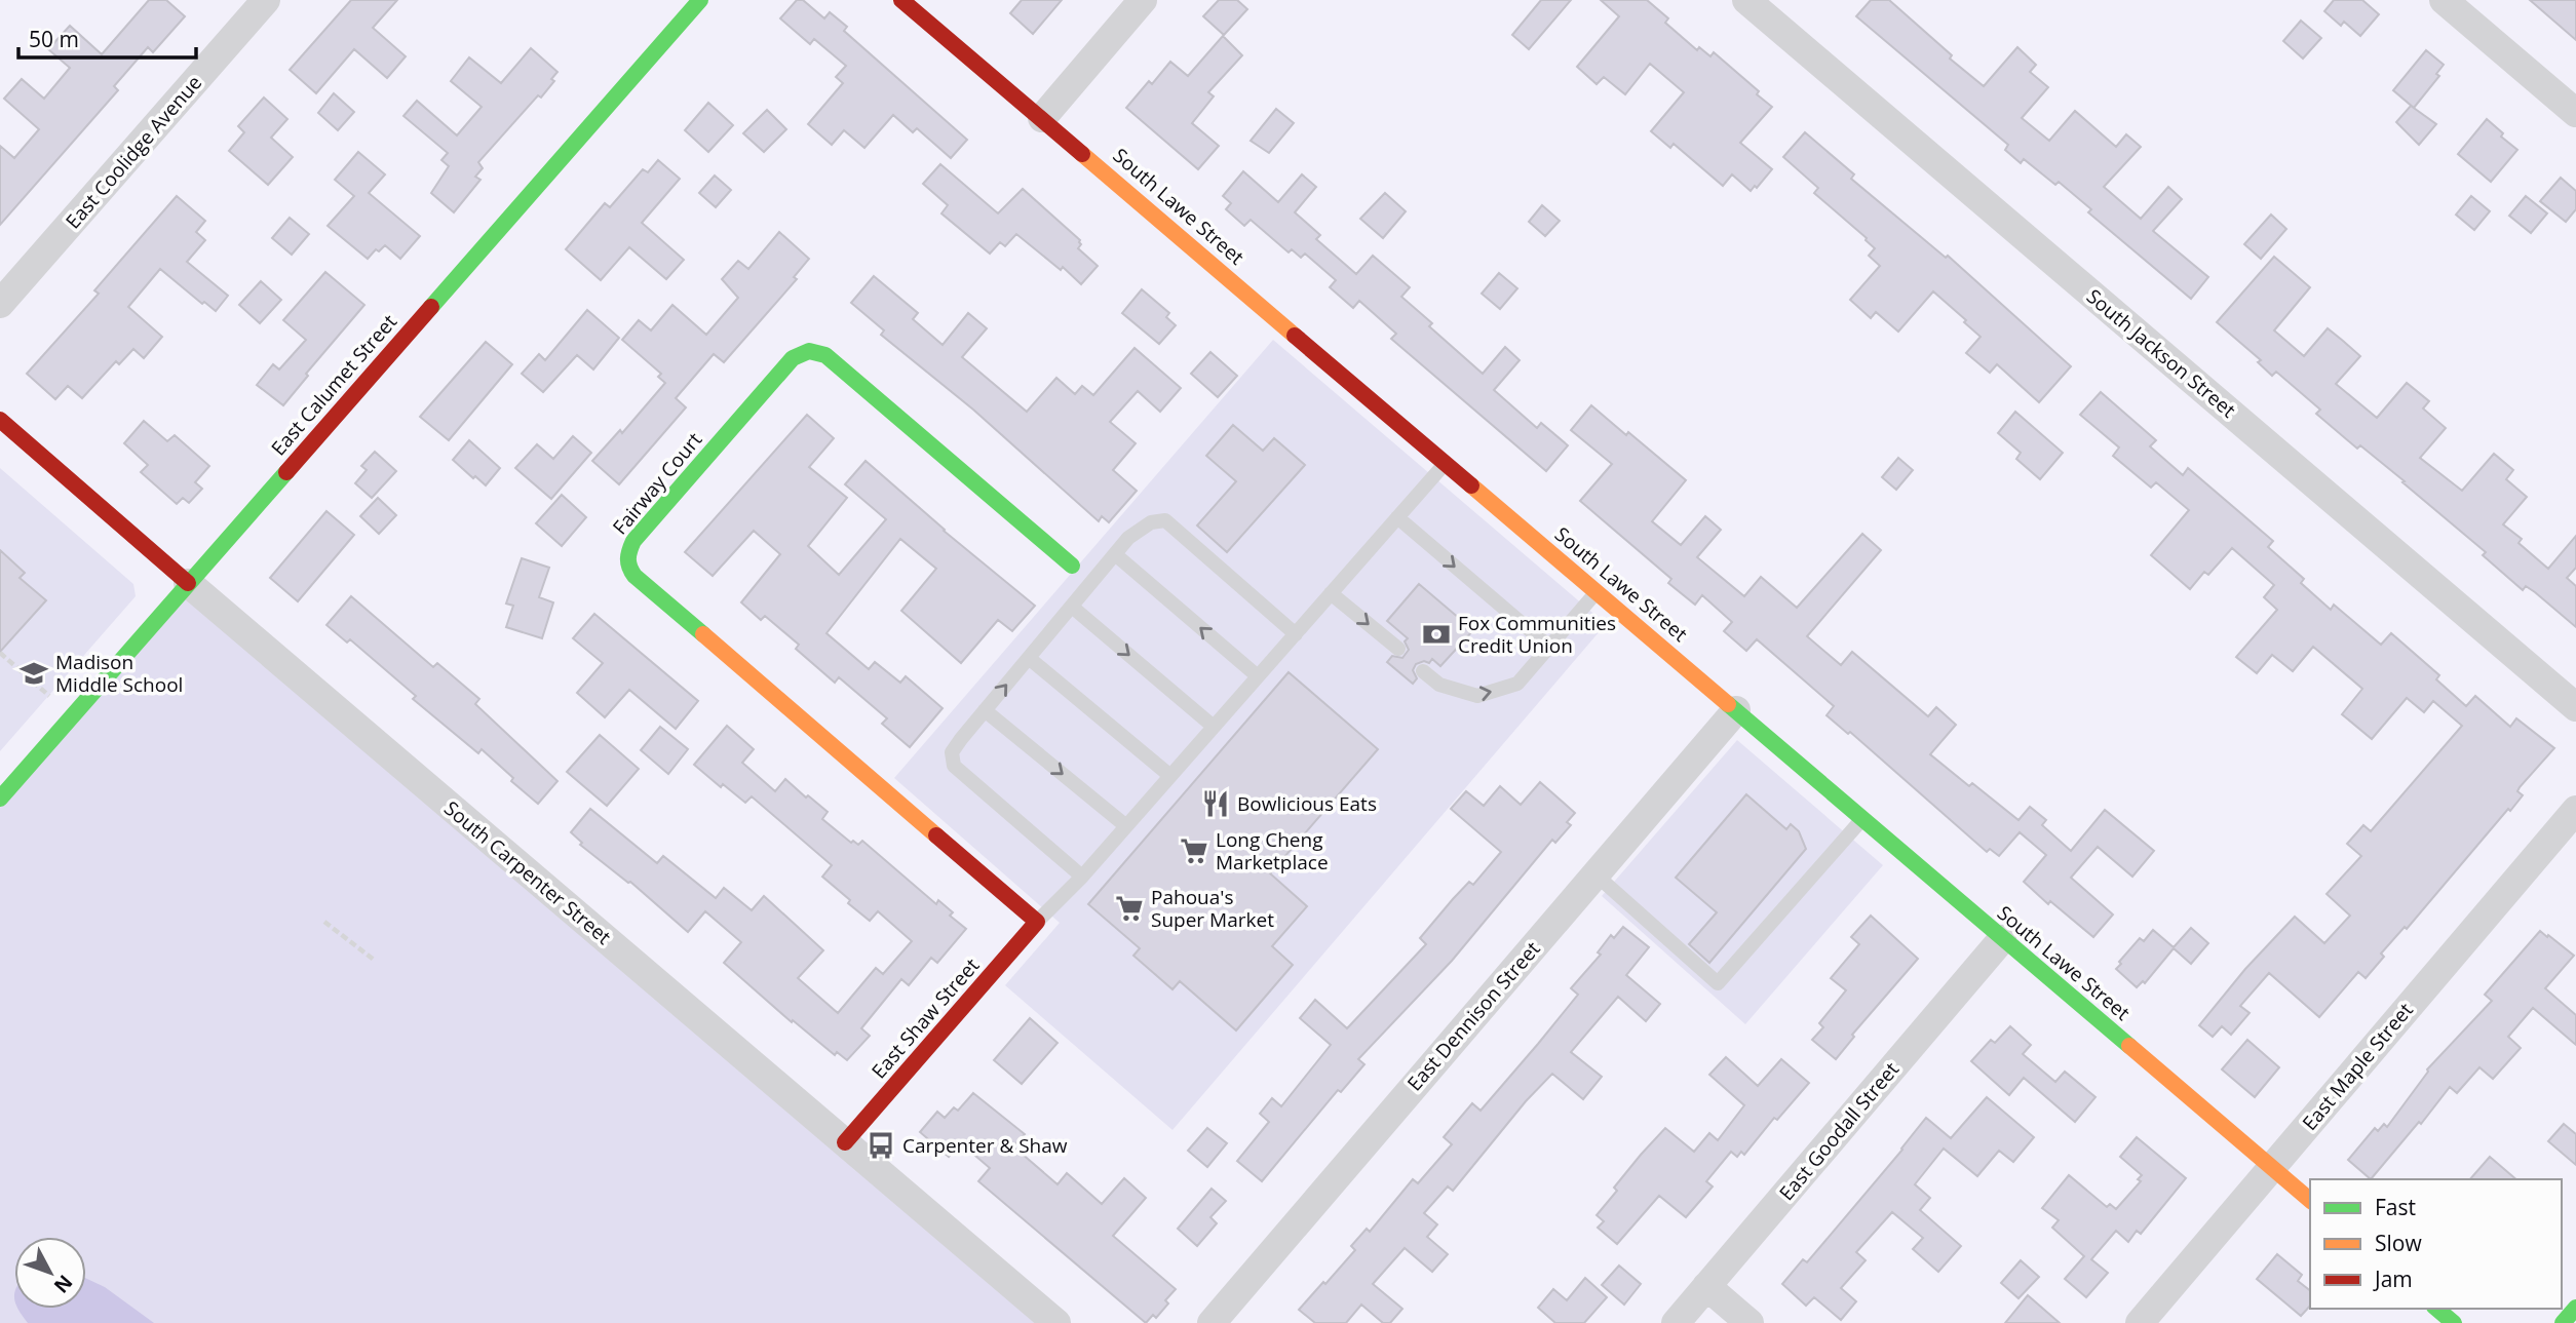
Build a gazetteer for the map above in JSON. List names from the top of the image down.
{
  "streets": {
    "main road": [
      "South Lawe Street",
      "East Calumet Street",
      "Fairway Court",
      "South Carpenter Street",
      "East Shaw Street"
    ],
    "street": [
      "East Coolidge Avenue",
      "South Jackson Street",
      "East Dennison Street",
      "East Maple Street",
      "East Goodall Street"
    ]
  },
  "crossings": [
    ["South Lawe Street", "East Dennison Street"],
    ["South Lawe Street", "East Maple Street"],
    ["South Lawe Street", "East Goodall Street"],
    ["East Calumet Street", "South Carpenter Street"],
    ["Fairway Court", "East Shaw Street"],
    ["South Carpenter Street", "East Shaw Street"]
  ],
  "places": {
    "bank": ["Fox Communities Credit Union"],
    "school or university": ["Madison Middle School"],
    "restaurant": ["Bowlicious Eats"],
    "supermarket": ["Long Cheng Marketplace", "Pahoua's Super Market"],
    "bus stop": ["Carpenter & Shaw"]
  },
  "legend": ["Fast", "Slow", "Jam"],
  "scale_bar": "50 m",
  "north": "bottom right"
}
